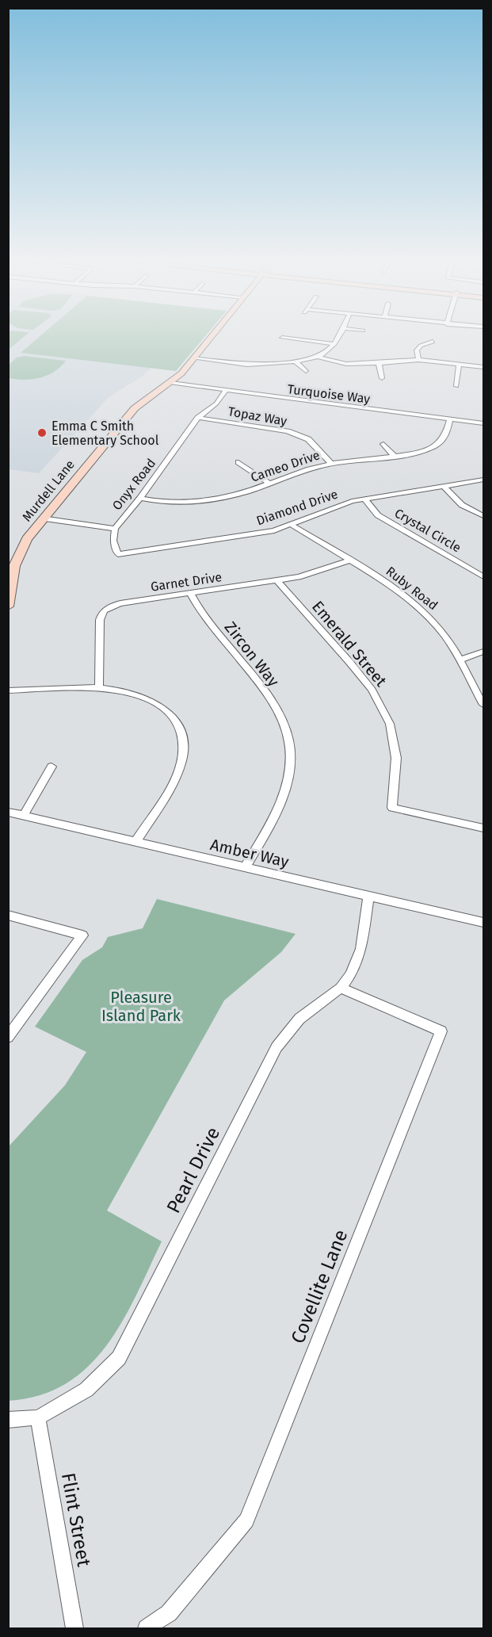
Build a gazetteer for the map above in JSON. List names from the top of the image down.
{
  "streets": {
    "street": [
      "Turquoise Way",
      "Topaz Way",
      "Cameo Drive",
      "Onyx Road",
      "Murdell Lane",
      "Diamond Drive",
      "Crystal Circle",
      "Garnet Drive",
      "Ruby Road",
      "Emerald Street",
      "Zircon Way",
      "Amber Way",
      "Pearl Drive",
      "Covellite Lane",
      "Flint Street"
    ]
  },
  "crossings": [
    ["Turquoise Way", "Cameo Drive"],
    ["Turquoise Way", "Onyx Road"],
    ["Turquoise Way", "Murdell Lane"],
    ["Topaz Way", "Cameo Drive"],
    ["Topaz Way", "Onyx Road"],
    ["Cameo Drive", "Onyx Road"],
    ["Onyx Road", "Diamond Drive"],
    ["Diamond Drive", "Crystal Circle"],
    ["Diamond Drive", "Ruby Road"],
    ["Garnet Drive", "Ruby Road"],
    ["Garnet Drive", "Emerald Street"],
    ["Garnet Drive", "Zircon Way"],
    ["Zircon Way", "Amber Way"],
    ["Amber Way", "Pearl Drive"],
    ["Pearl Drive", "Covellite Lane"],
    ["Pearl Drive", "Flint Street"]
  ],
  "parks": ["Pleasure Island Park"],
  "places": ["Emma C Smith Elementary School"]
}
